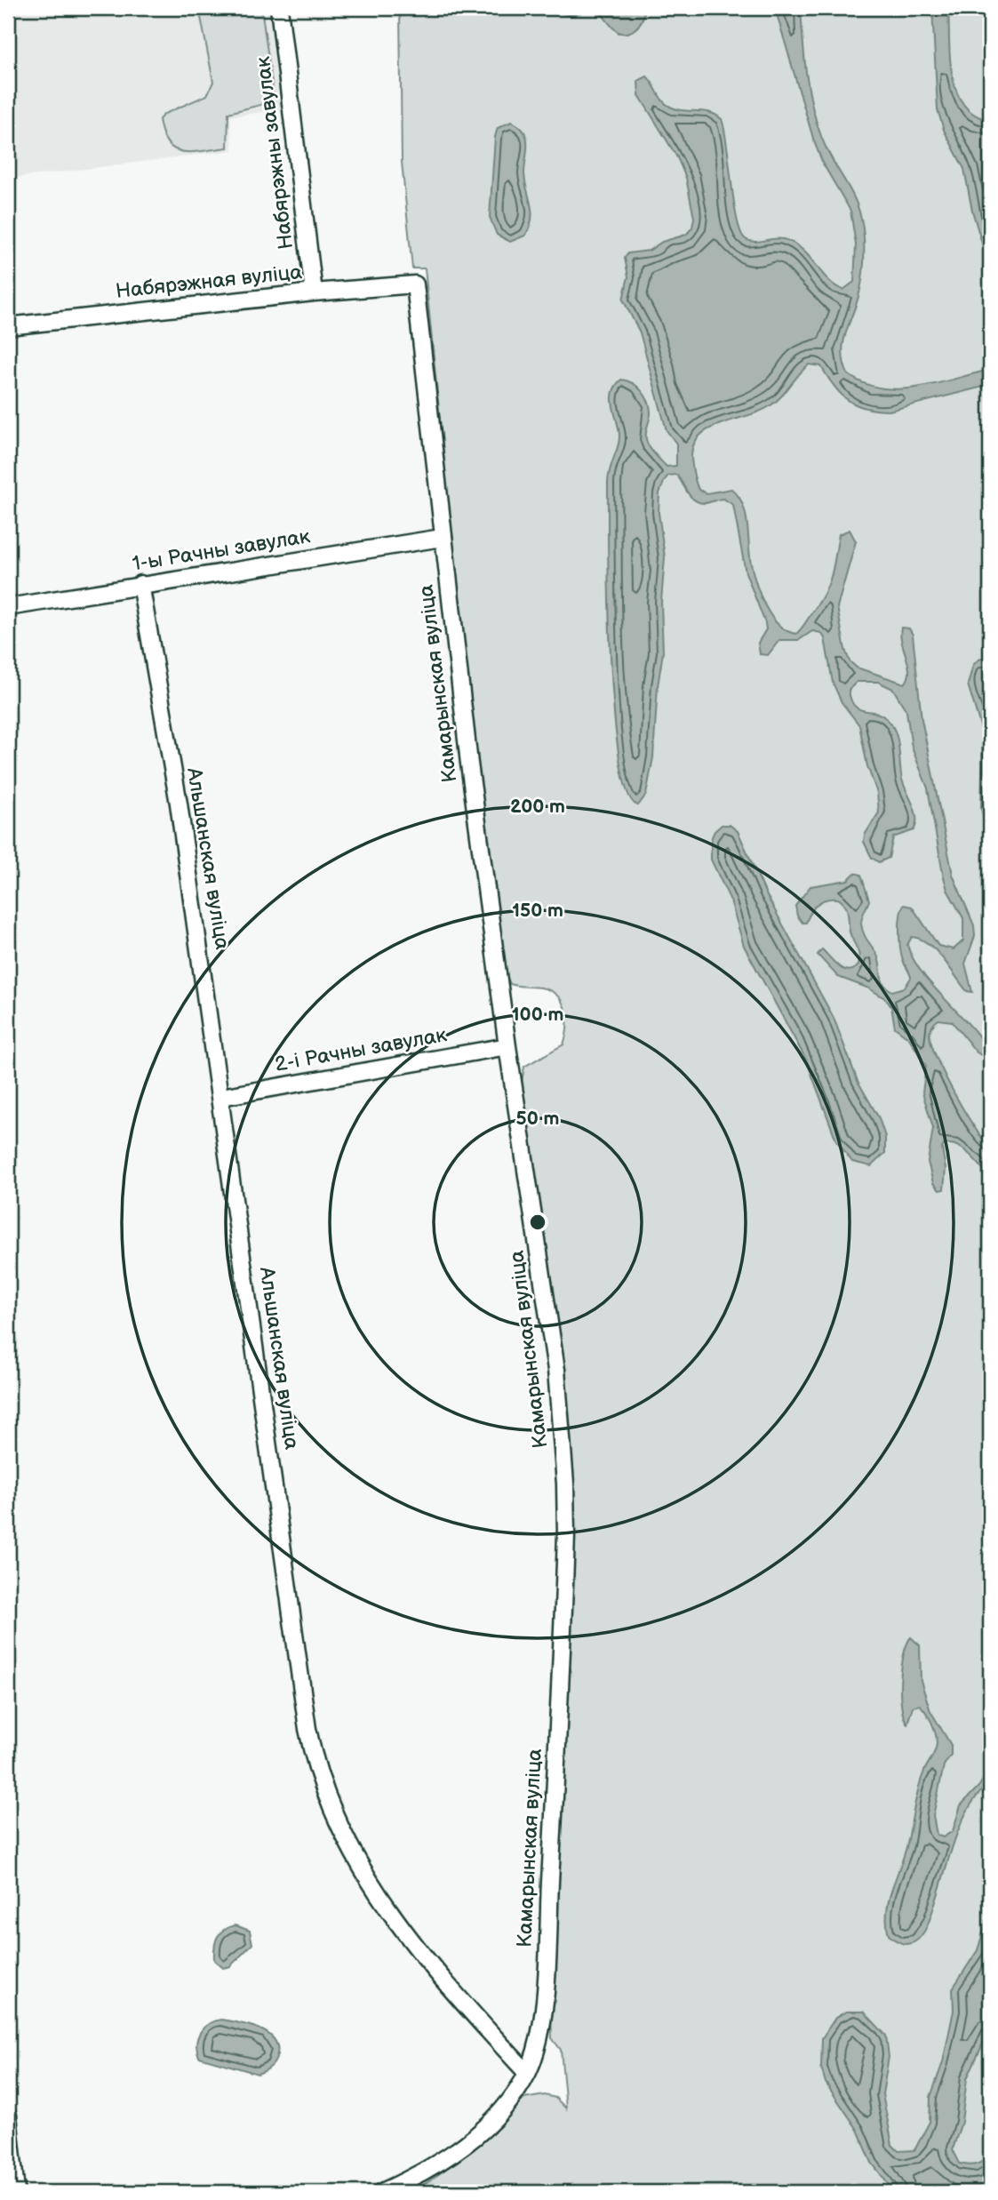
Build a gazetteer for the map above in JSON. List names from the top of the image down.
{
  "streets": {
    "street": [
      "Набярэжны завулак",
      "Набярэжная вуліца",
      "1-ы Рачны завулак",
      "Камарынская вуліца",
      "Альшанская вуліца",
      "2-і Рачны завулак"
    ]
  },
  "crossings": [
    ["Набярэжны завулак", "Набярэжная вуліца"],
    ["Набярэжная вуліца", "Камарынская вуліца"],
    ["1-ы Рачны завулак", "Камарынская вуліца"],
    ["1-ы Рачны завулак", "Альшанская вуліца"],
    ["Камарынская вуліца", "Альшанская вуліца"],
    ["Камарынская вуліца", "2-і Рачны завулак"],
    ["Альшанская вуліца", "2-і Рачны завулак"]
  ],
  "rings": [
    "200 m",
    "150 m",
    "100 m",
    "50 m"
  ]
}
